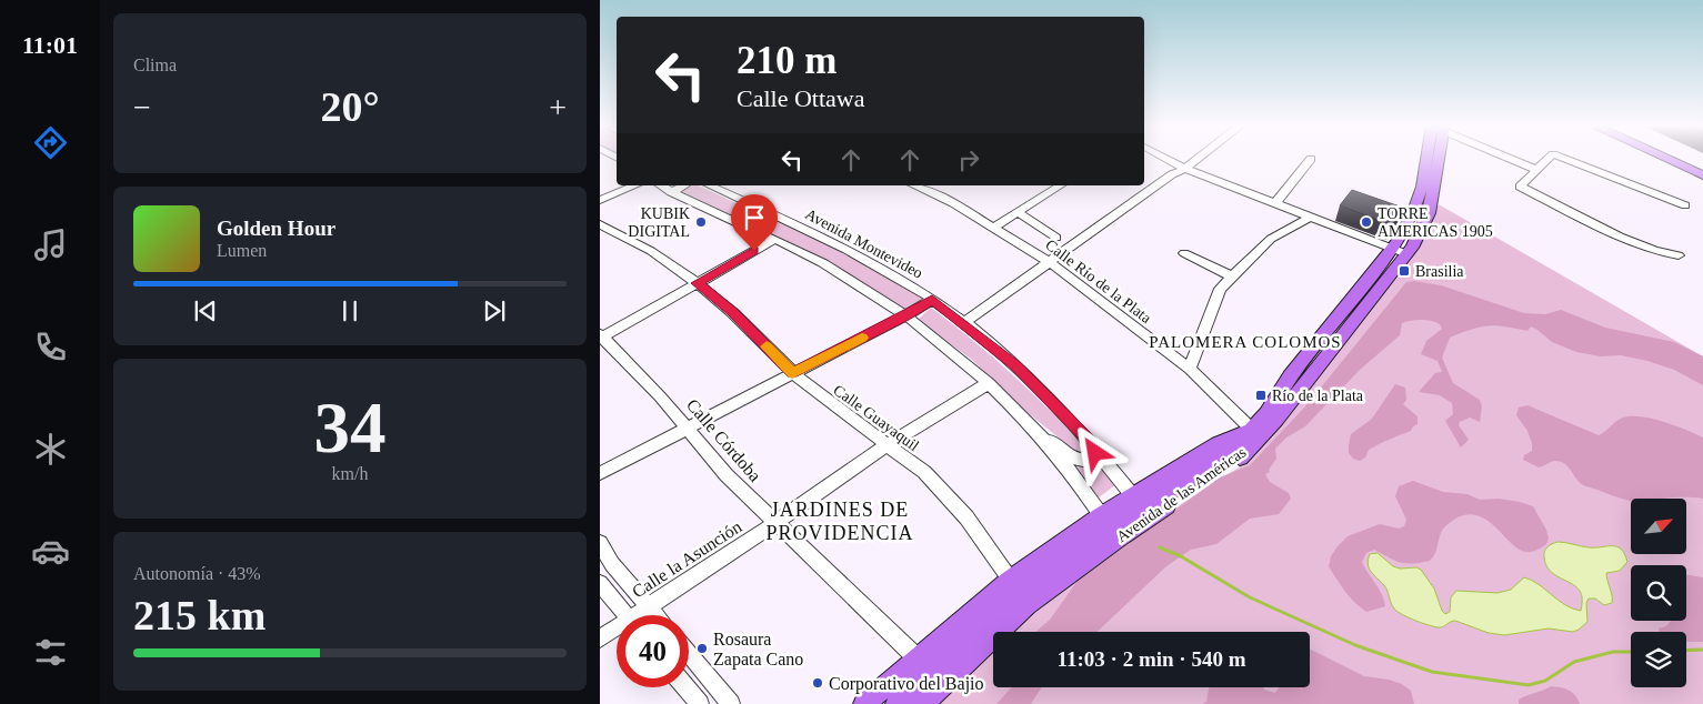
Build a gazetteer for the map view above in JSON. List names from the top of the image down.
{
  "streets": {
    "main road": ["Avenida de las Américas"],
    "street": [
      "Avenida Montevideo",
      "Calle Río de la Plata",
      "Calle Guayaquil",
      "Calle Córdoba",
      "Calle la Asunción"
    ]
  },
  "crossings": [
    ["Avenida Montevideo", "Avenida de las Américas"],
    ["Calle Río de la Plata", "Avenida de las Américas"],
    ["Calle Guayaquil", "Avenida de las Américas"],
    ["Calle Guayaquil", "Calle la Asunción"],
    ["Calle Córdoba", "Avenida de las Américas"],
    ["Calle Córdoba", "Calle la Asunción"]
  ],
  "districts": ["PALOMERA COLOMOS", "JARDINES DE PROVIDENCIA"],
  "places": {
    "other": [
      "KUBIK DIGITAL",
      "TORRE AMERICAS 1905",
      "Rosaura Zapata Cano",
      "Corporativo del Bajio"
    ],
    "transit": ["Brasilia", "Río de la Plata"]
  },
  "north": "top right",
  "page": {
    "tabs": "11:01",
    "tile": [
      "Clima",
      ["34", "km/h"],
      ["Autonomía · 43%", "215 km"]
    ],
    "turn": ["210 m", "Calle Ottawa"],
    "heat": ["−", "20°", "+"],
    "song": ["Golden Hour", "Lumen"],
    "limit": "40",
    "trip": "11:03 · 2 min · 540 m"
  }
}
